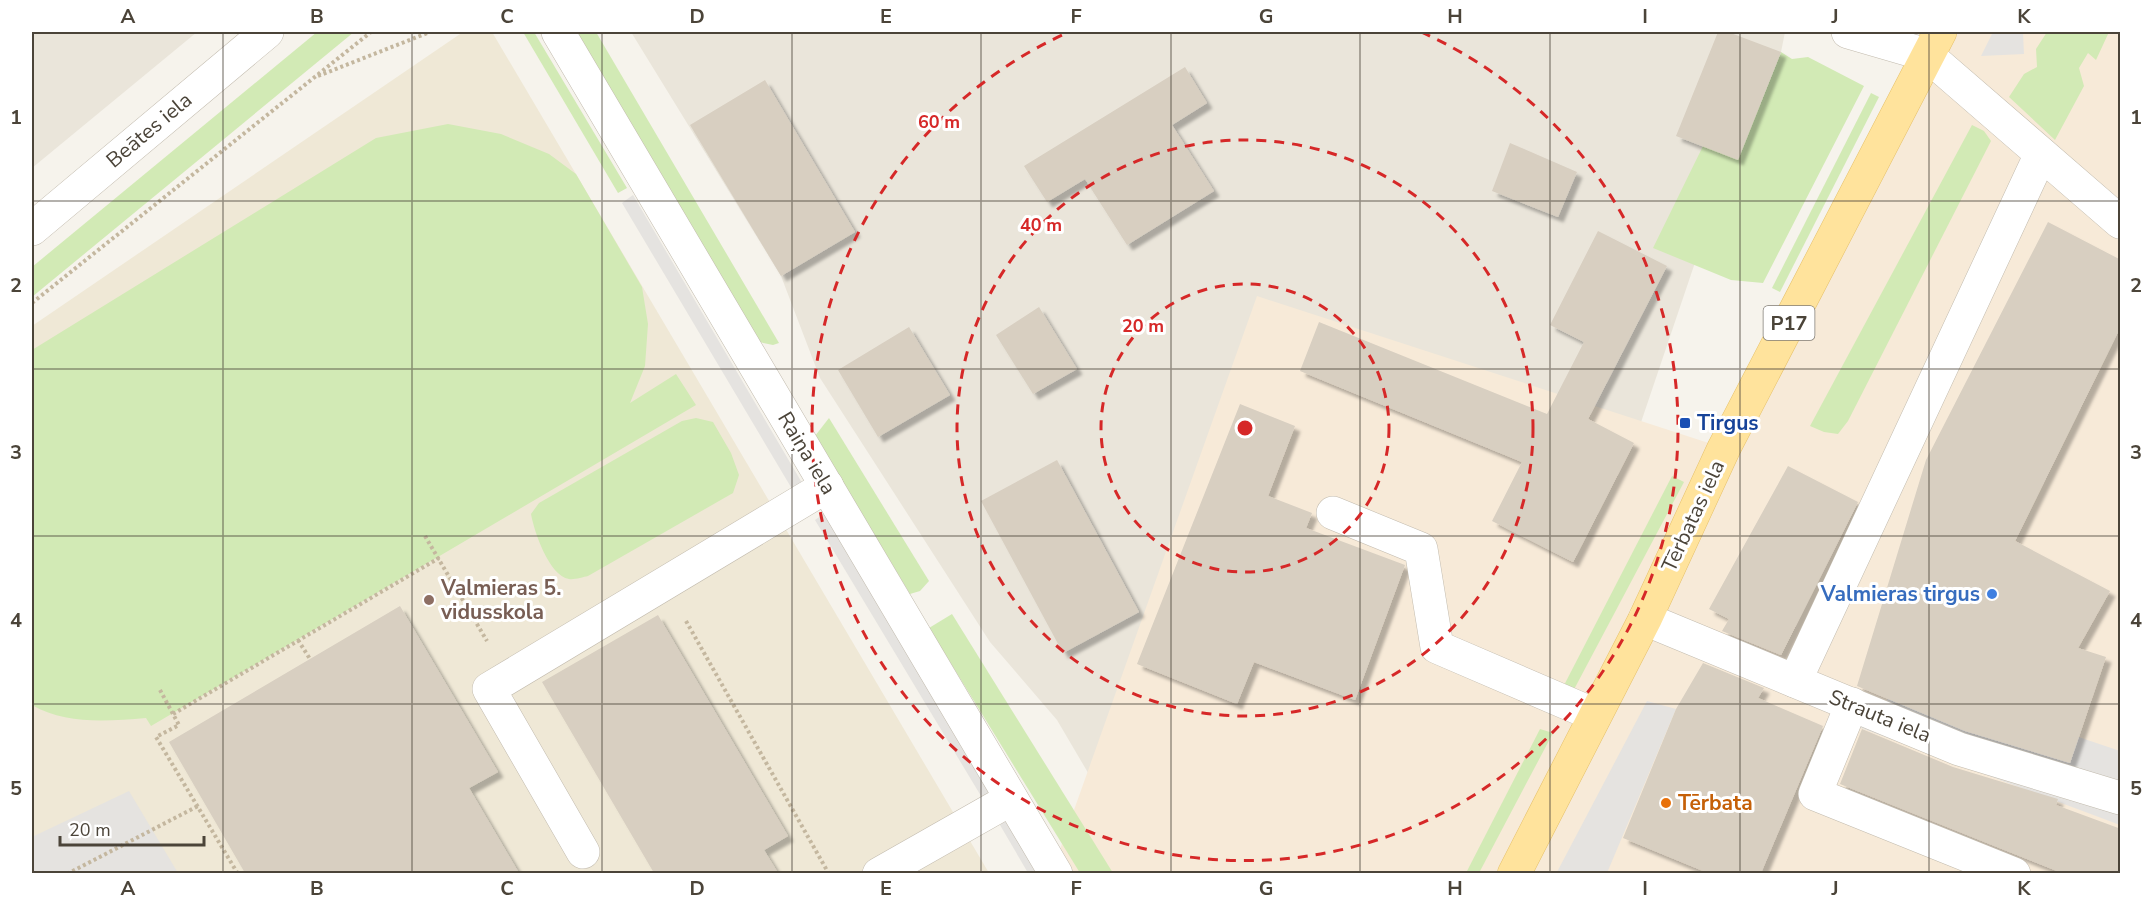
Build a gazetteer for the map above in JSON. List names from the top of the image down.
{
  "streets": {
    "main road": ["P17", "Tērbatas iela"],
    "street": ["Beātes iela", "Raiņa iela", "Strauta iela"]
  },
  "crossings": [
    ["Tērbatas iela", "Strauta iela"]
  ],
  "places": {
    "transit": ["Tirgus"],
    "other": ["Valmieras tirgus", "Valmieras 5. vidusskola", "Tērbata"]
  },
  "scale_bar": "20 m",
  "grid": {
    "columns": [
      "A",
      "B",
      "C",
      "D",
      "E",
      "F",
      "G",
      "H",
      "I",
      "J",
      "K"
    ],
    "rows": [
      "1",
      "2",
      "3",
      "4",
      "5"
    ]
  },
  "rings": ["60 m", "40 m", "20 m"]
}
